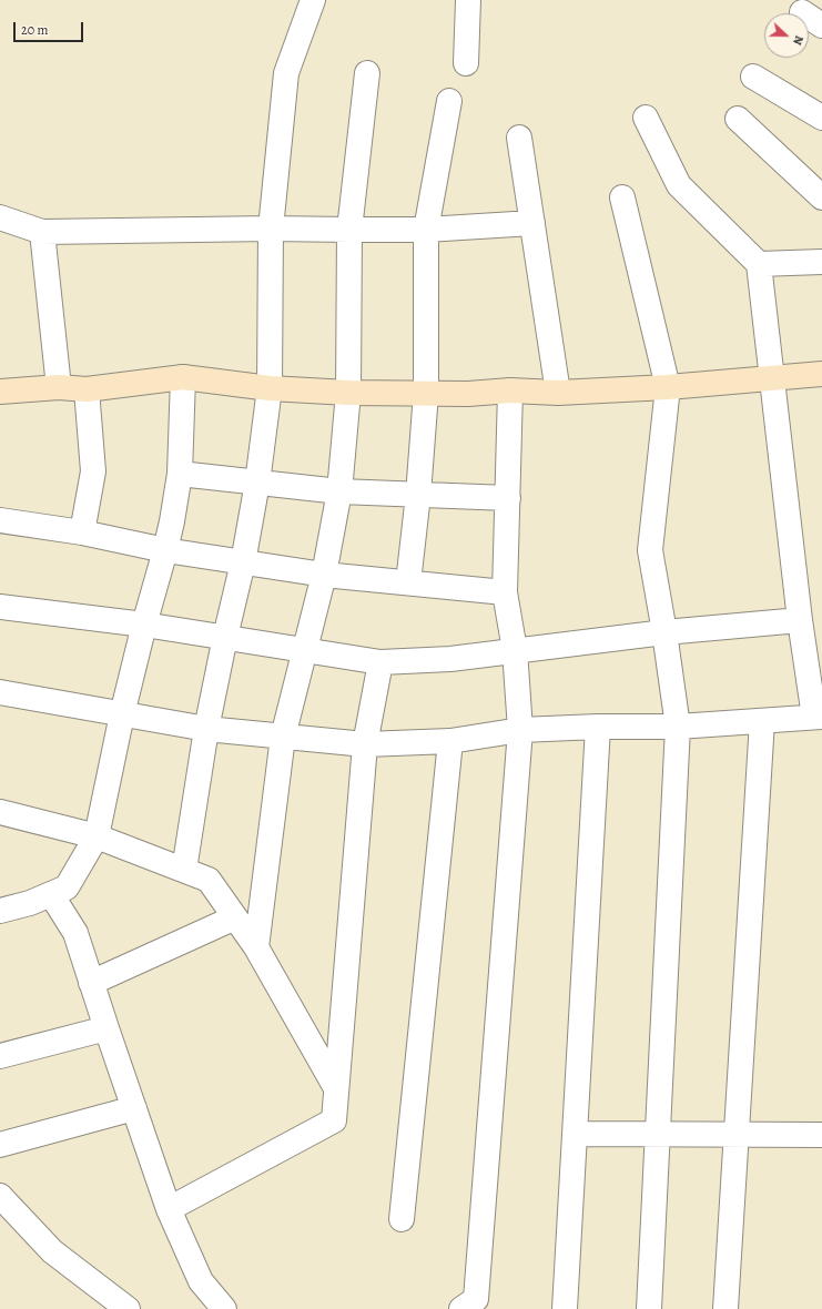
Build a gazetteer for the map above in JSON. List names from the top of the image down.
{
  "scale_bar": "20 m",
  "north": "right"
}
